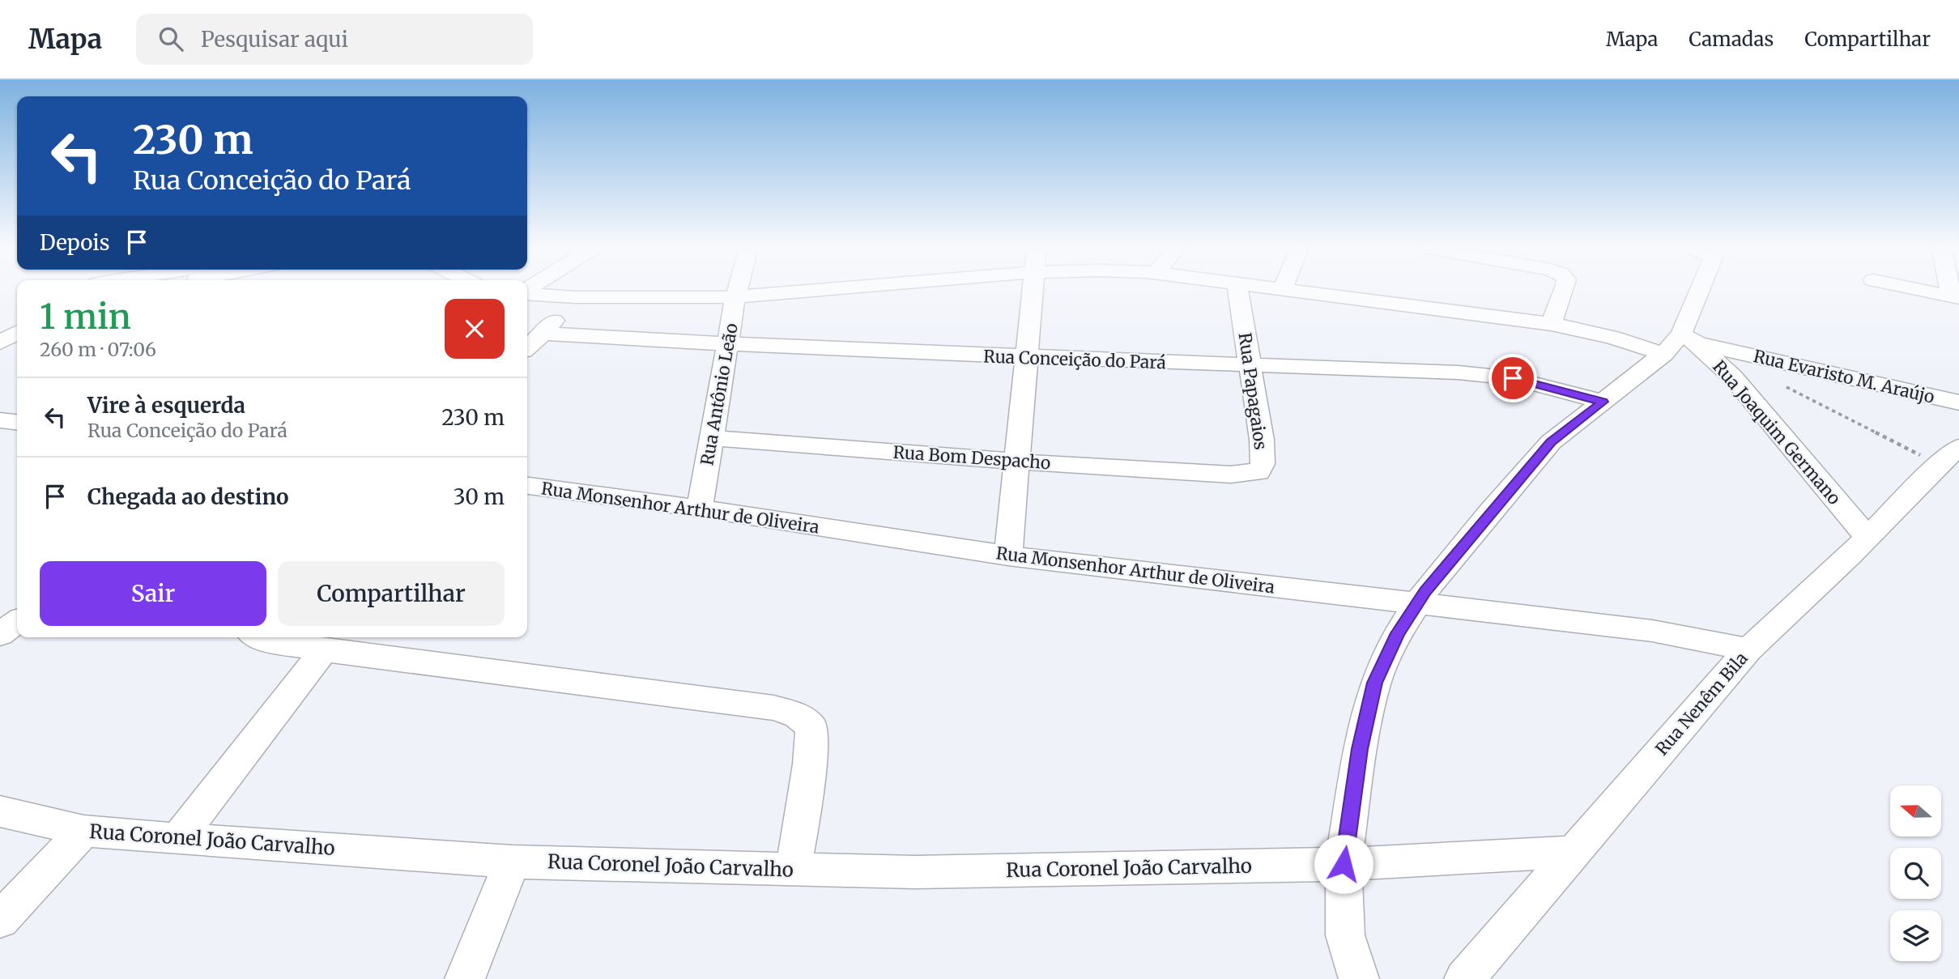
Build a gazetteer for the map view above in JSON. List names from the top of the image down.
{
  "streets": {
    "street": [
      "Rua Conceição do Pará",
      "Rua Evaristo M. Araújo",
      "Rua Papagaios",
      "Rua Antônio Leão",
      "Rua Joaquim Germano",
      "Rua Bom Despacho",
      "Rua Monsenhor Arthur de Oliveira",
      "Rua Nenêm Bila",
      "Rua Coronel João Carvalho"
    ]
  },
  "crossings": [
    ["Rua Conceição do Pará", "Rua Papagaios"],
    ["Rua Conceição do Pará", "Rua Antônio Leão"],
    ["Rua Evaristo M. Araújo", "Rua Antônio Leão"],
    ["Rua Evaristo M. Araújo", "Rua Joaquim Germano"],
    ["Rua Papagaios", "Rua Bom Despacho"],
    ["Rua Antônio Leão", "Rua Bom Despacho"],
    ["Rua Antônio Leão", "Rua Monsenhor Arthur de Oliveira"],
    ["Rua Joaquim Germano", "Rua Nenêm Bila"],
    ["Rua Monsenhor Arthur de Oliveira", "Rua Nenêm Bila"],
    ["Rua Nenêm Bila", "Rua Coronel João Carvalho"]
  ],
  "north": "left",
  "page": {
    "header": "Mapa",
    "search": "Pesquisar aqui",
    "nav": ["Mapa", "Camadas", "Compartilhar"],
    "turn": ["230 m", "Rua Conceição do Pará"],
    "then": "Depois",
    "heading": ["1 min", "260 m · 07:06"],
    "list": [
      {
        "name": "Vire à esquerda",
        "note": "Rua Conceição do Pará",
        "value": "230 m"
      },
      {
        "name": "Chegada ao destino",
        "value": "30 m"
      }
    ],
    "buttons": ["Sair", "Compartilhar"]
  }
}
